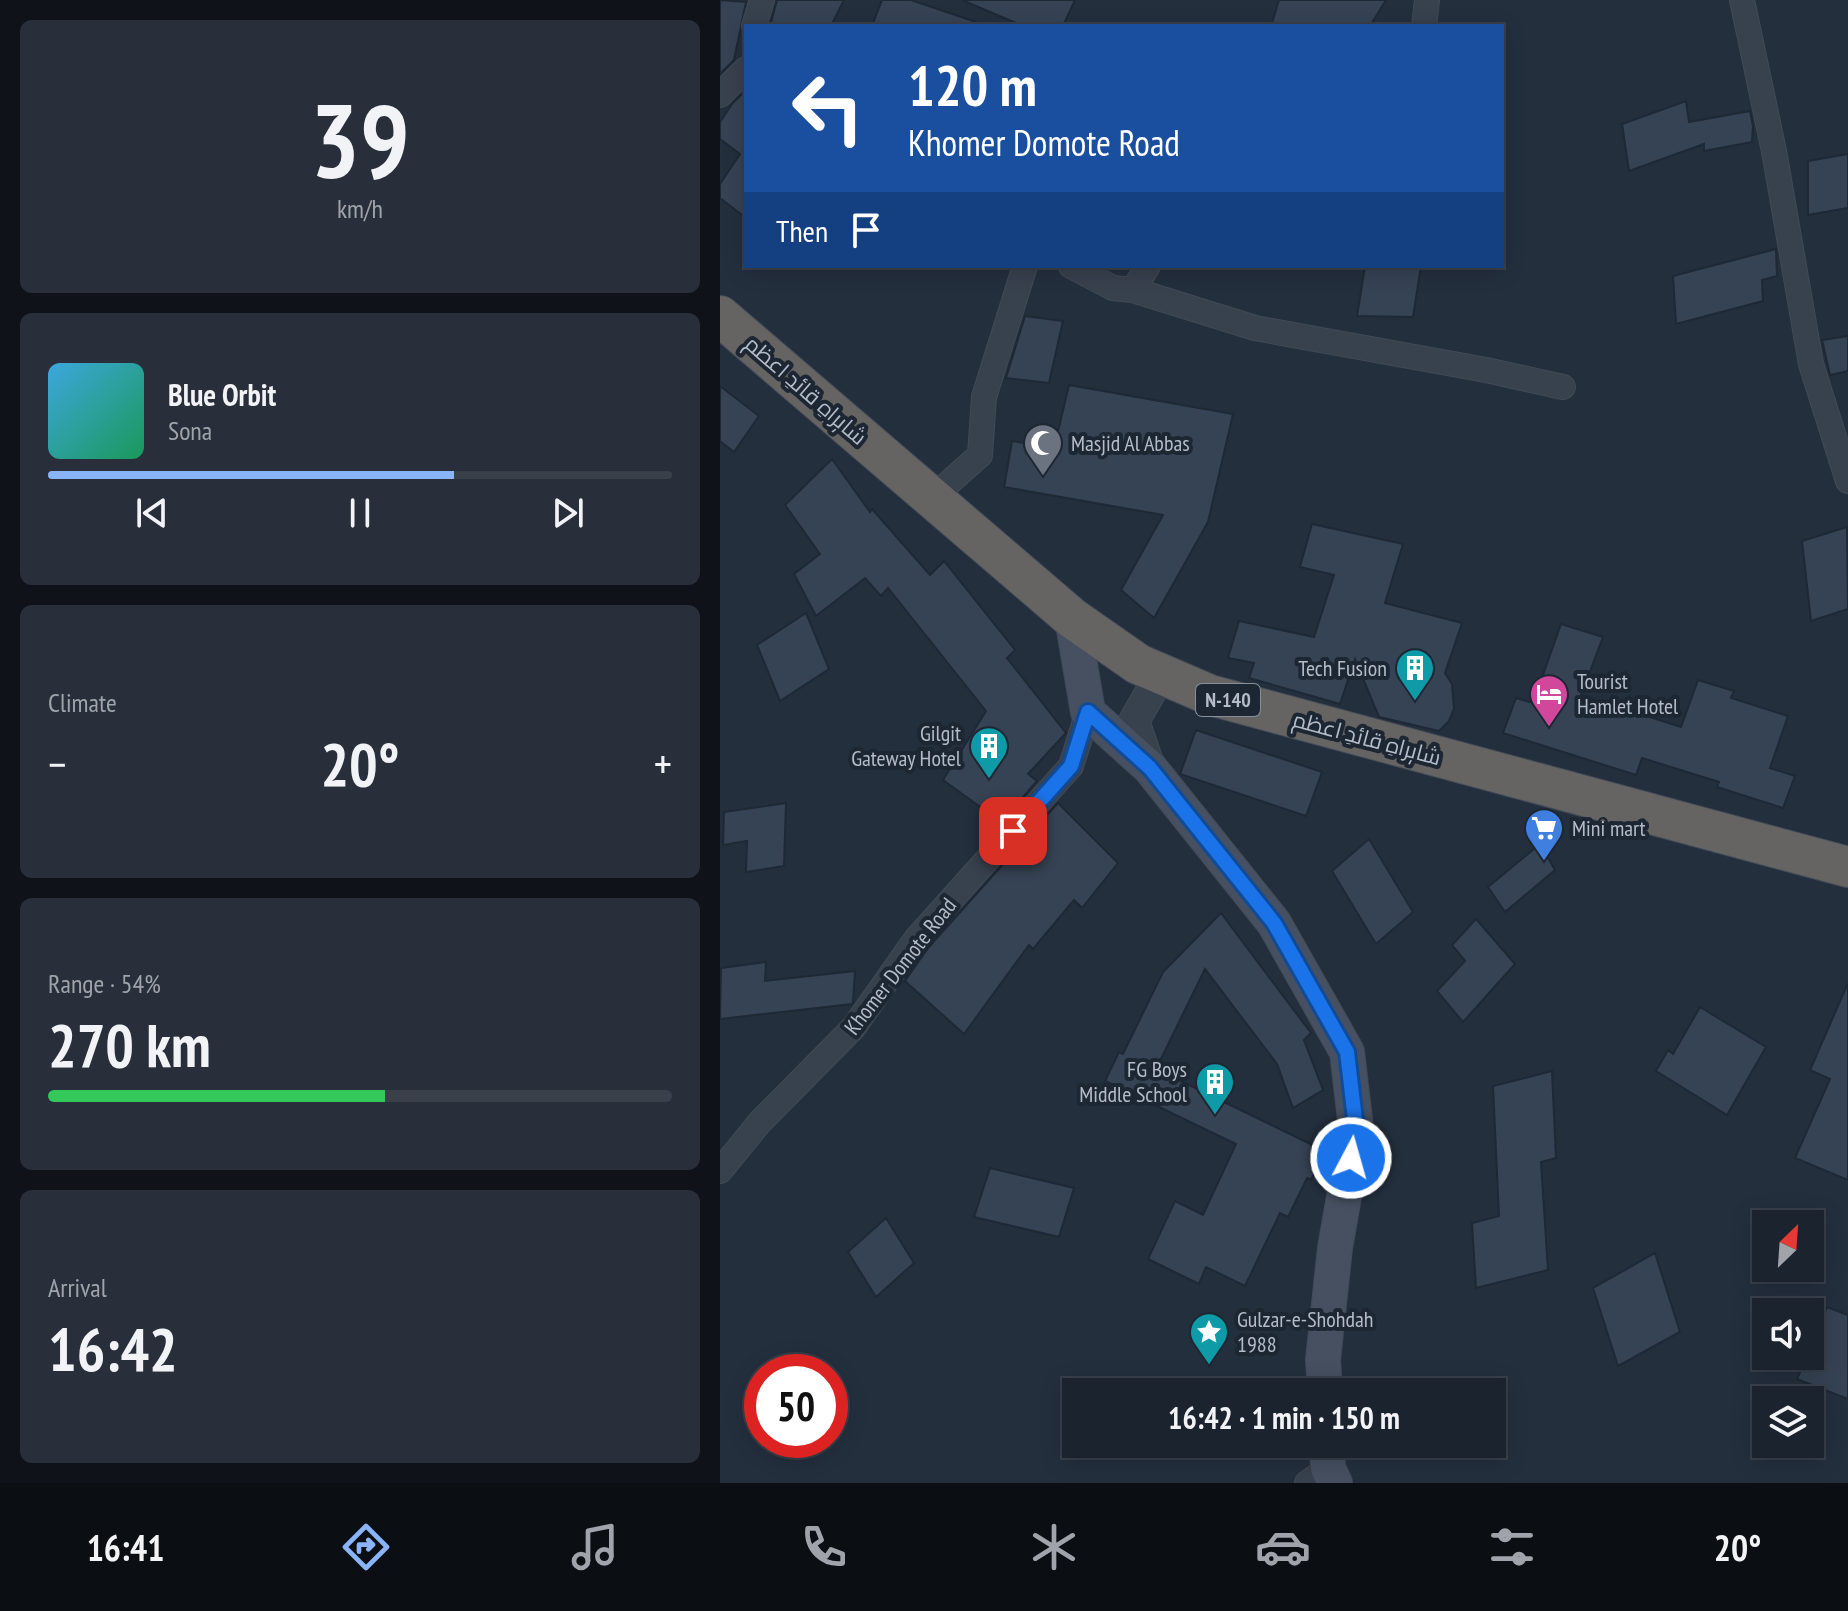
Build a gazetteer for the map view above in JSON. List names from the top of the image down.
{
  "streets": {
    "highway": ["شاہراہِ قائدِ اعظم", "N-140"],
    "street": ["Khomer Domote Road"]
  },
  "places": {
    "mosque": ["Masjid Al Abbas"],
    "building": ["Tech Fusion", "Gilgit Gateway Hotel", "FG Boys Middle School"],
    "hotel": ["Tourist Hamlet Hotel"],
    "supermarket": ["Mini mart"],
    "place": ["Gulzar-e-Shohdah 1988"]
  },
  "north": "top right",
  "page": {
    "tile": [
      ["39", "km/h"],
      "Climate",
      ["Range · 54%", "270 km"],
      ["Arrival", "16:42"]
    ],
    "turn": ["120 m", "Khomer Domote Road"],
    "then": "Then",
    "song": ["Blue Orbit", "Sona"],
    "heat": ["−", "20°", "+"],
    "limit": "50",
    "trip": "16:42 · 1 min · 150 m",
    "tabs": ["16:41", "20°"]
  }
}
